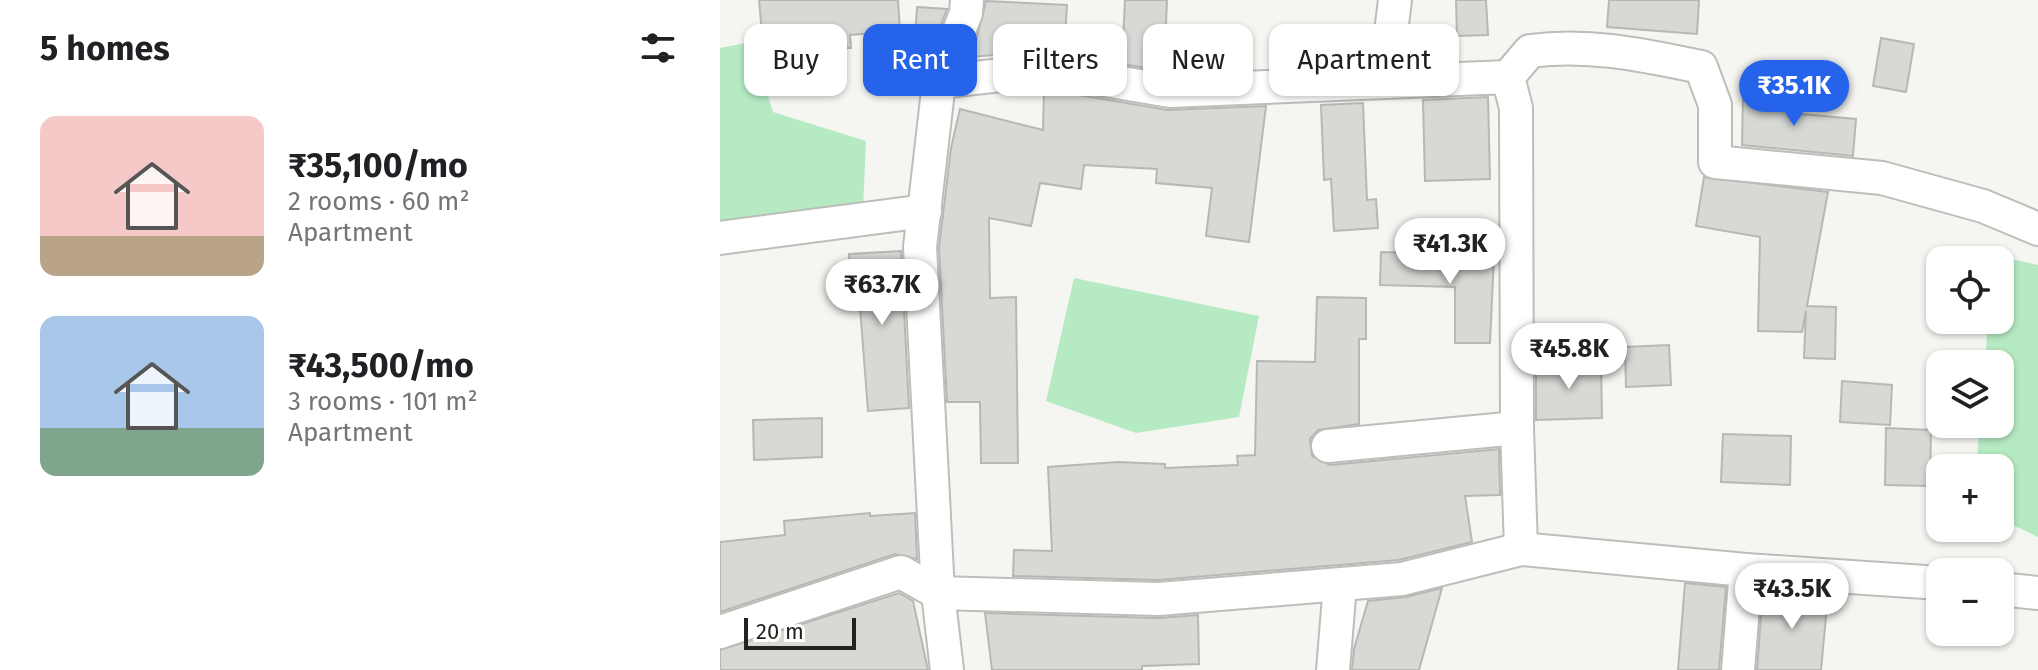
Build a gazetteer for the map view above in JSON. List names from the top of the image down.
{
  "scale_bar": "20 m",
  "page": {
    "heading": "5 homes",
    "chip": [
      "Buy",
      "Rent",
      "Filters",
      "New",
      "Apartment"
    ],
    "price": [
      "₹35.1K",
      "₹41.3K",
      "₹63.7K",
      "₹45.8K",
      "₹43.5K"
    ],
    "list": [
      {
        "name": "₹35,100/mo",
        "note": "2 rooms · 60 m² · Apartment"
      },
      {
        "name": "₹43,500/mo",
        "note": "3 rooms · 101 m² · Apartment"
      }
    ],
    "map_buttons": ["+", "−"],
    "scale": "20 m"
  }
}
